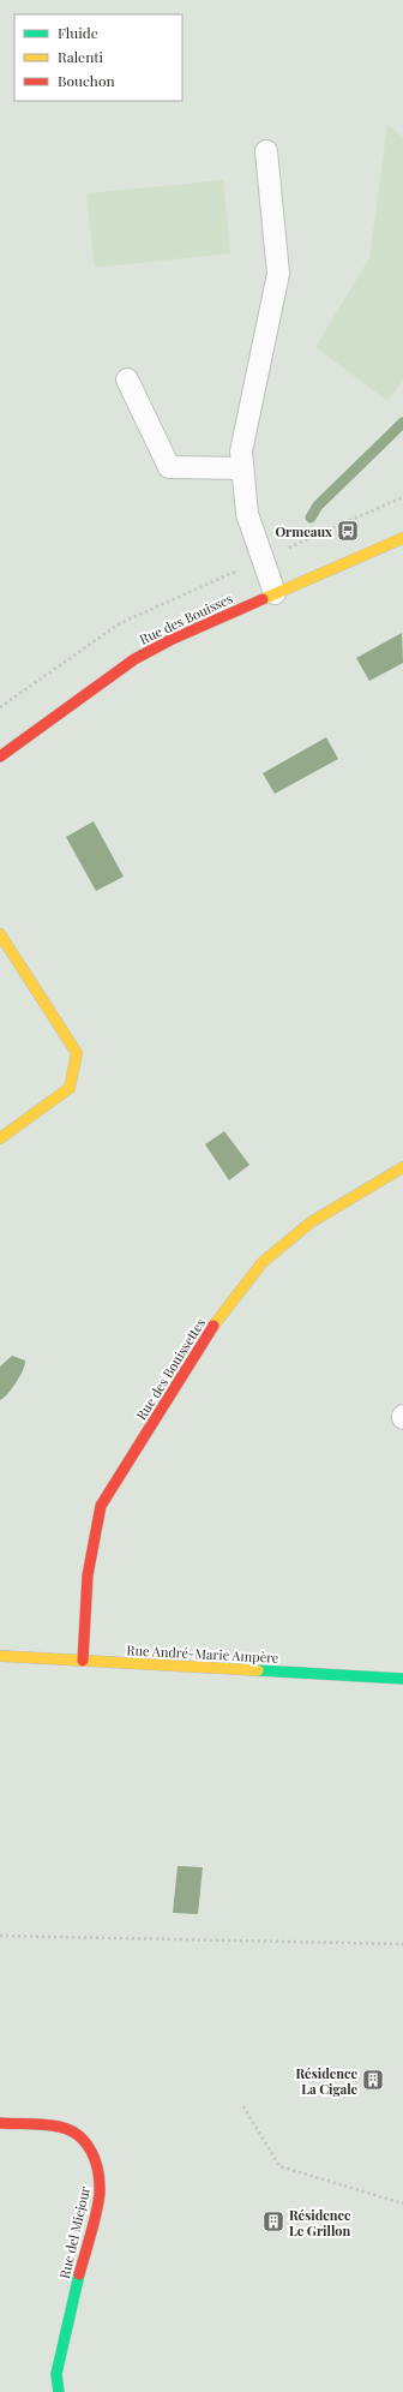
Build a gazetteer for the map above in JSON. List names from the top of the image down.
{
  "streets": {
    "street": [
      "Rue des Bouisses",
      "Rue des Bouissettes",
      "Rue André-Marie Ampère",
      "Rue del Miejour"
    ]
  },
  "crossings": [
    ["Rue des Bouissettes", "Rue André-Marie Ampère"]
  ],
  "places": {
    "bus stop": ["Ormeaux"],
    "building": ["Résidence La Cigale", "Résidence Le Grillon"]
  },
  "legend": ["Fluide", "Ralenti", "Bouchon"]
}
